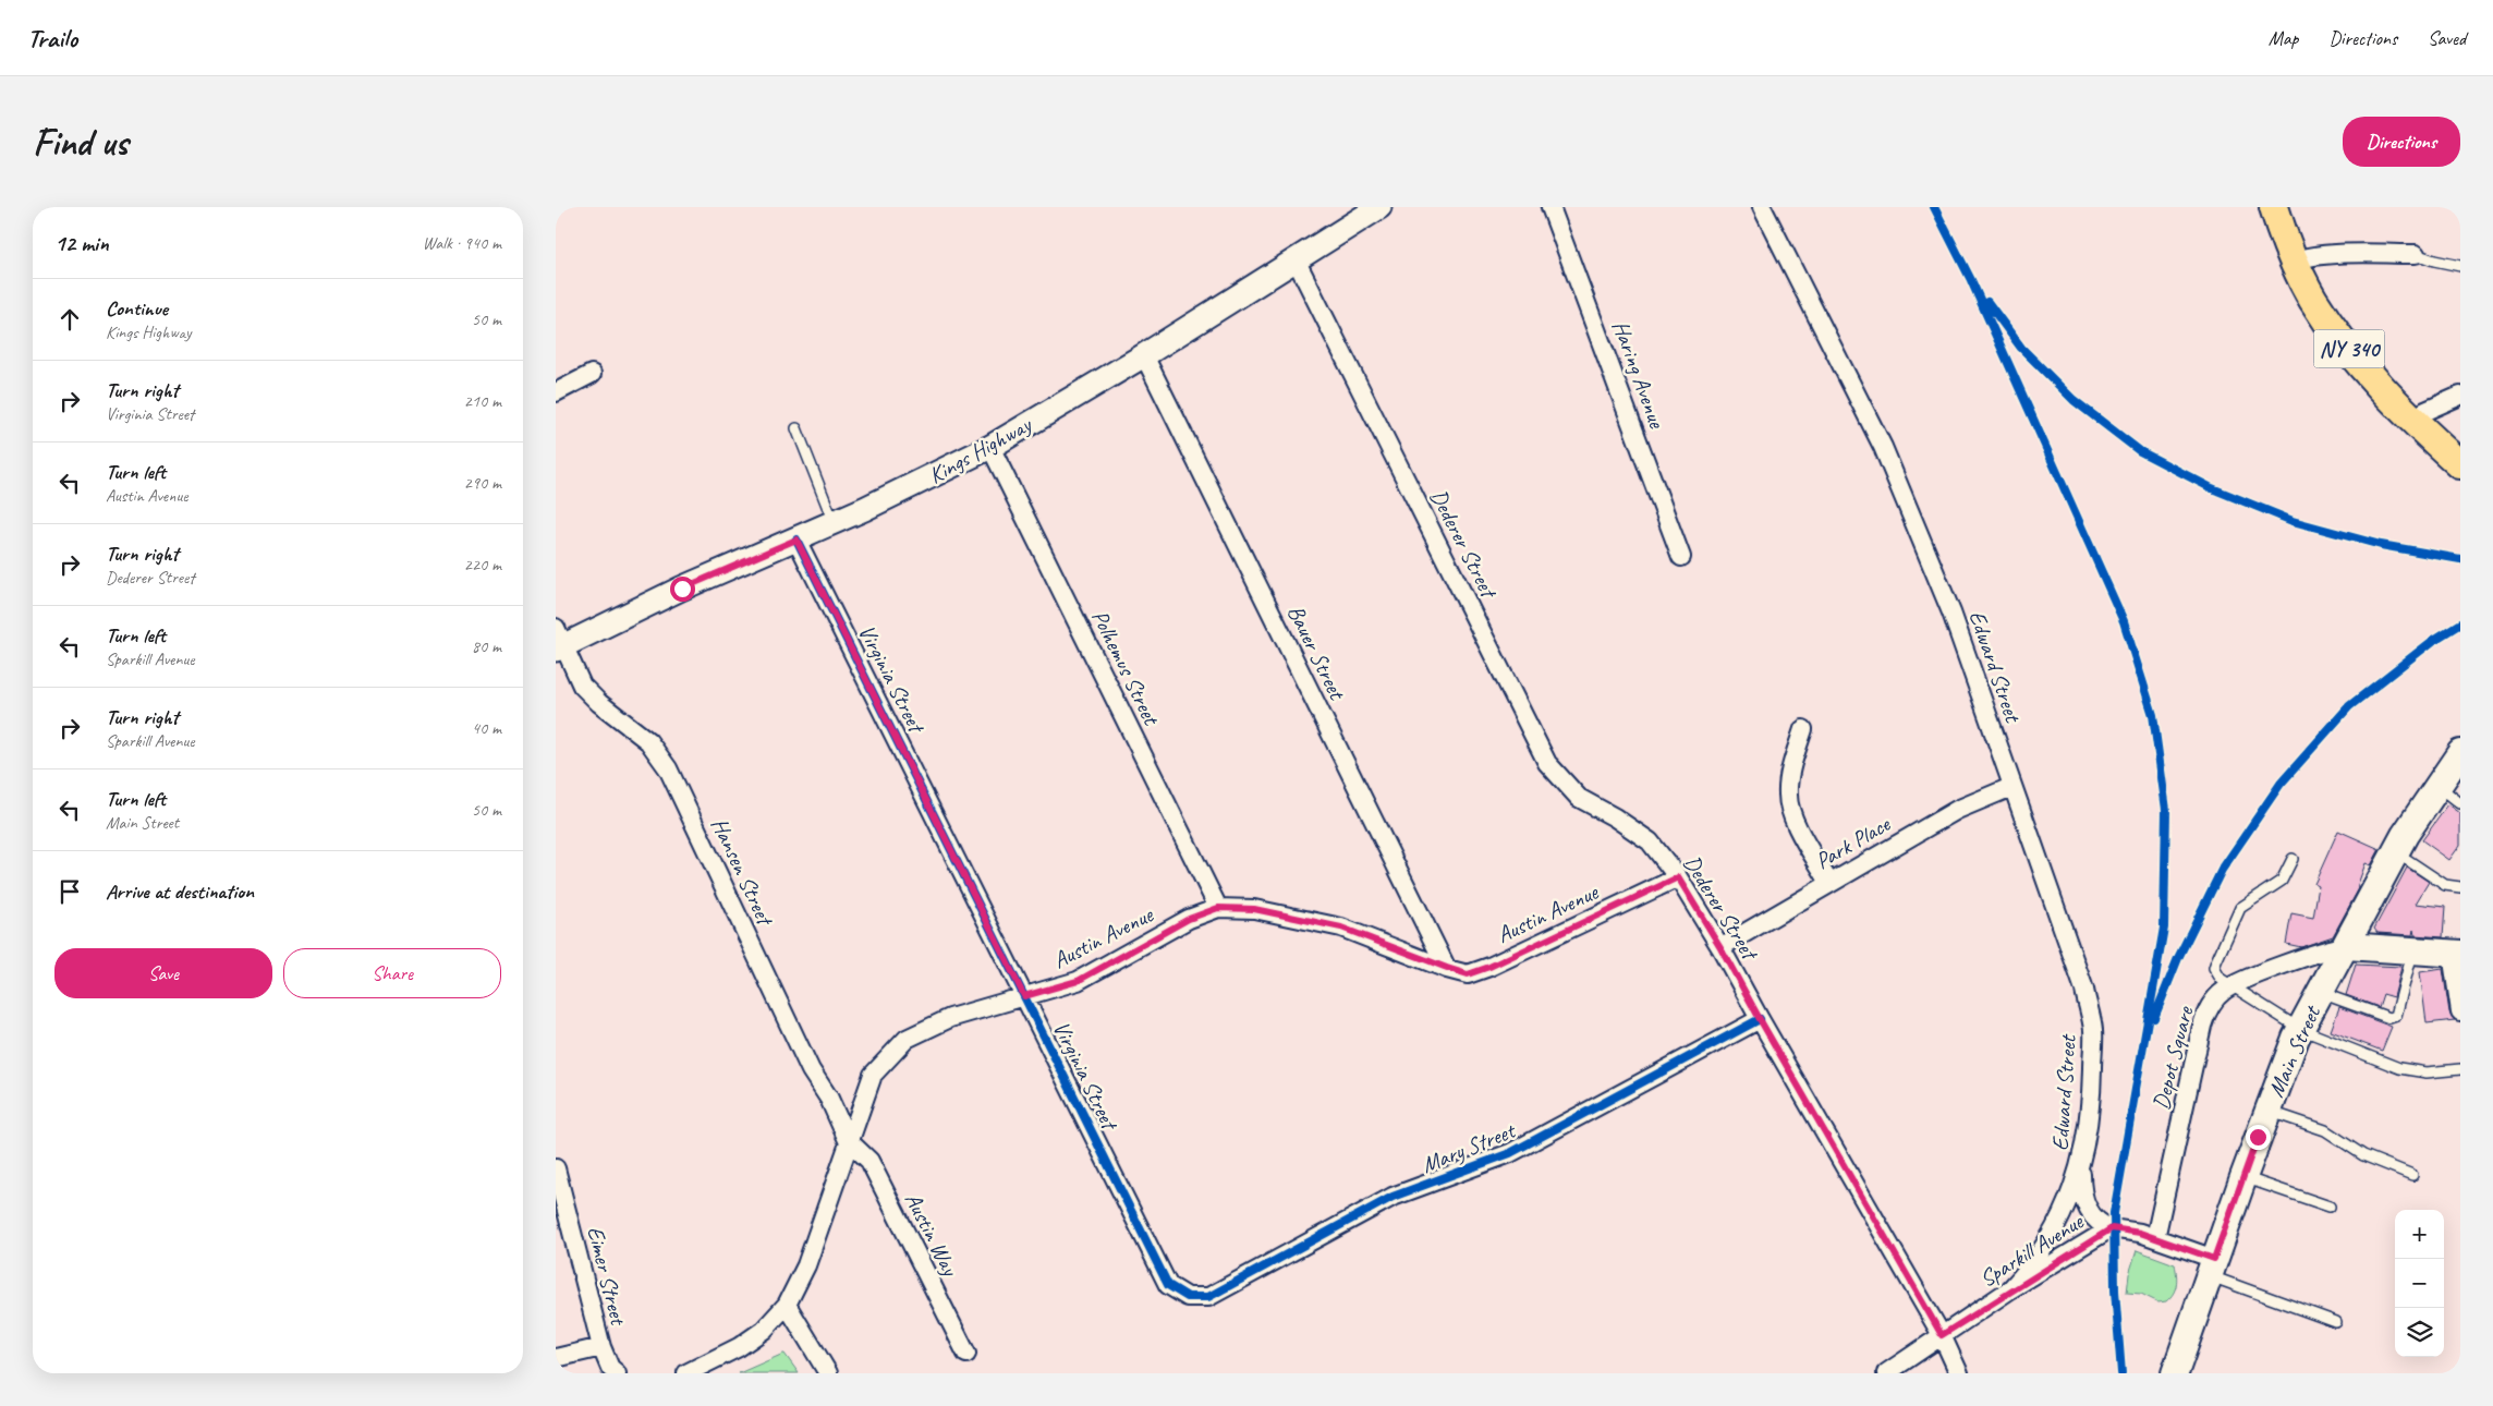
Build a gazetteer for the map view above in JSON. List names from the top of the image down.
{
  "streets": {
    "main road": ["NY 340", "Main Street"],
    "street": [
      "Haring Avenue",
      "Kings Highway",
      "Dederer Street",
      "Bauer Street",
      "Edward Street",
      "Polhemus Street",
      "Virginia Street",
      "Park Place",
      "Hansen Street",
      "Austin Avenue",
      "Depot Square",
      "Mary Street",
      "Austin Way",
      "Sparkill Avenue",
      "Eimer Street"
    ]
  },
  "crossings": [
    ["Kings Highway", "Dederer Street"],
    ["Kings Highway", "Bauer Street"],
    ["Kings Highway", "Polhemus Street"],
    ["Kings Highway", "Virginia Street"],
    ["Kings Highway", "Hansen Street"],
    ["Dederer Street", "Park Place"],
    ["Dederer Street", "Austin Avenue"],
    ["Dederer Street", "Mary Street"],
    ["Dederer Street", "Sparkill Avenue"],
    ["Bauer Street", "Austin Avenue"],
    ["Edward Street", "Park Place"],
    ["Polhemus Street", "Austin Avenue"],
    ["Virginia Street", "Austin Avenue"],
    ["Virginia Street", "Mary Street"],
    ["Hansen Street", "Austin Avenue"],
    ["Hansen Street", "Austin Way"],
    ["Austin Avenue", "Austin Way"],
    ["Main Street", "Depot Square"],
    ["Main Street", "Sparkill Avenue"],
    ["Depot Square", "Sparkill Avenue"]
  ],
  "page": {
    "header": "Trailo",
    "nav": ["Map", "Directions", "Saved"],
    "buttons": [
      "Directions",
      ["Save", "Share"]
    ],
    "title": "Find us",
    "heading": ["12 min", "Walk · 940 m"],
    "list": [
      ["Continue", "Kings Highway", "50 m"],
      ["Turn right", "Virginia Street", "210 m"],
      ["Turn left", "Austin Avenue", "290 m"],
      ["Turn right", "Dederer Street", "220 m"],
      ["Turn left", "Sparkill Avenue", "80 m"],
      ["Turn right", "Sparkill Avenue", "40 m"],
      ["Turn left", "Main Street", "50 m"],
      "Arrive at destination"
    ],
    "map_buttons": ["+", "−"]
  }
}
